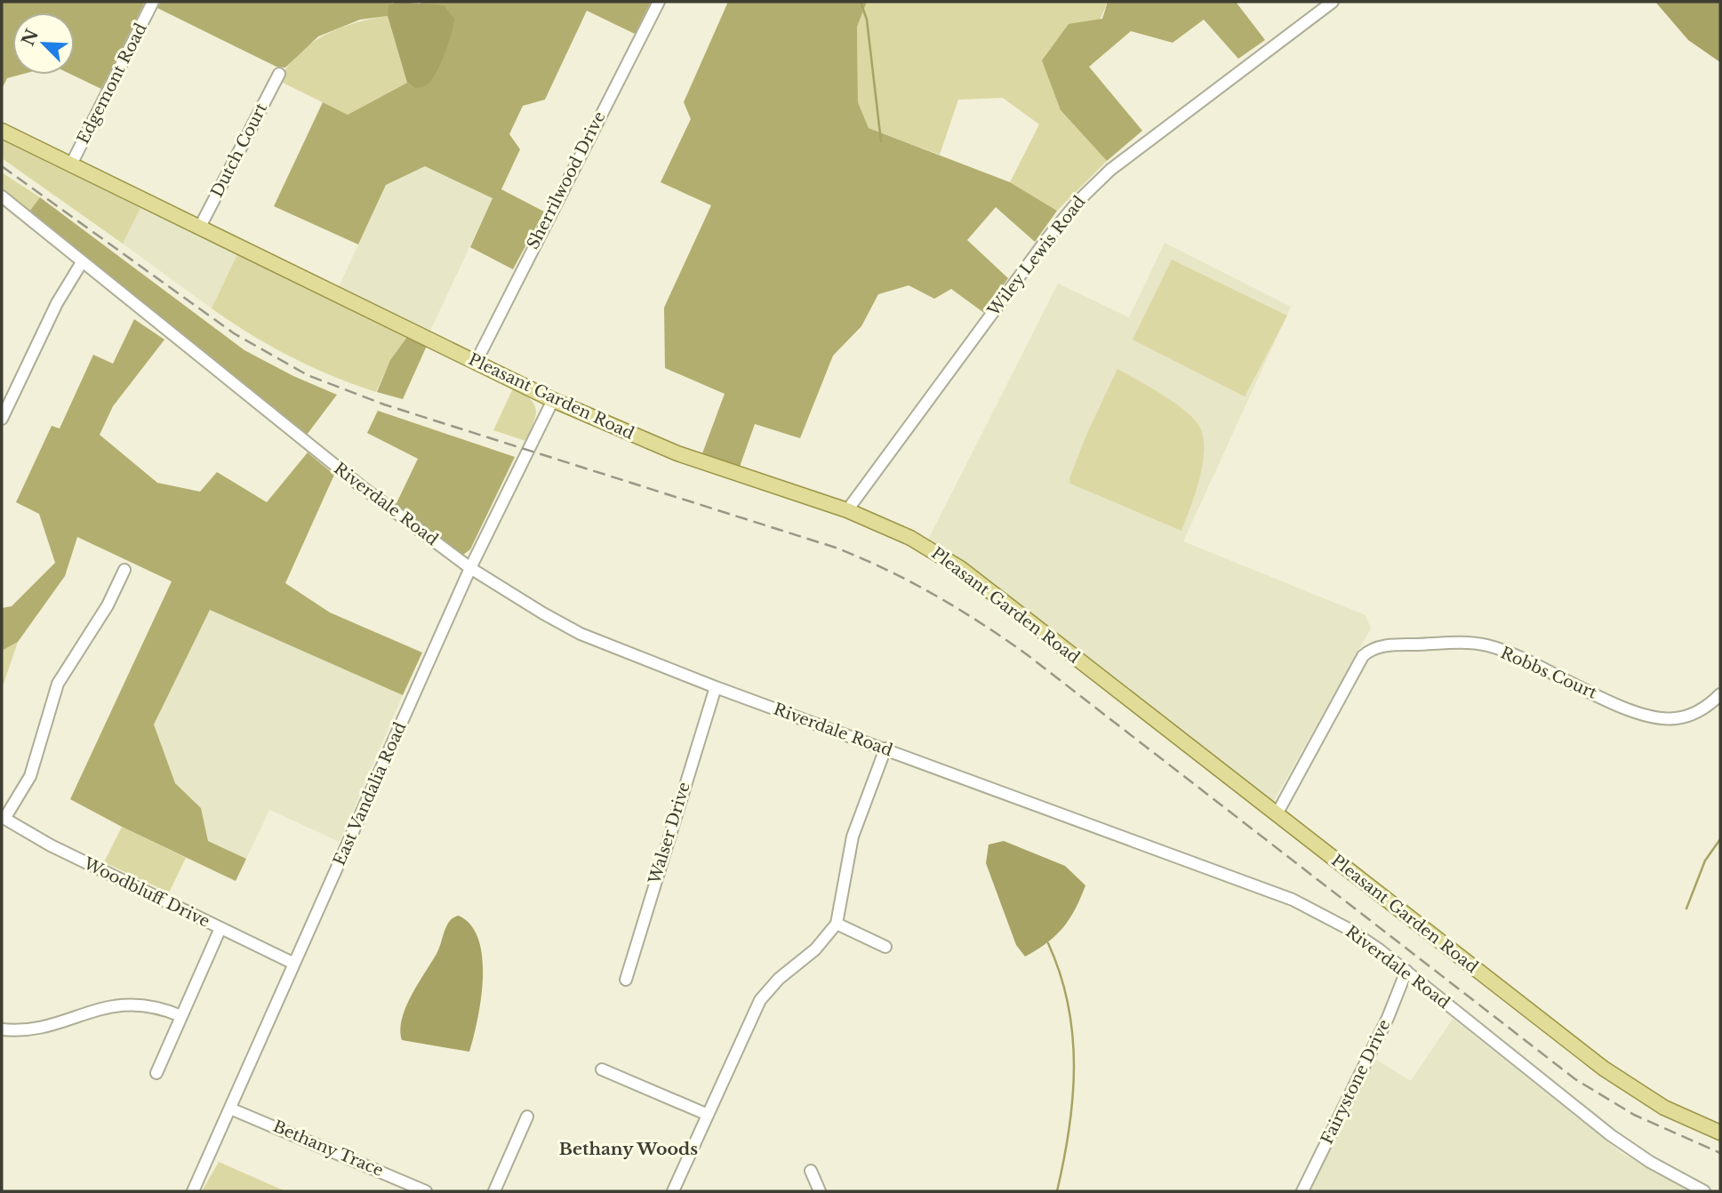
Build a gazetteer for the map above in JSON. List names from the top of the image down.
{
  "streets": {
    "main road": ["Pleasant Garden Road"],
    "street": [
      "Edgemont Road",
      "Dutch Court",
      "Sherrilwood Drive",
      "Wiley Lewis Road",
      "Riverdale Road",
      "Robbs Court",
      "East Vandalia Road",
      "Walser Drive",
      "Woodbluff Drive",
      "Fairystone Drive",
      "Bethany Trace"
    ]
  },
  "crossings": [
    ["Edgemont Road", "Pleasant Garden Road"],
    ["Dutch Court", "Pleasant Garden Road"],
    ["Sherrilwood Drive", "Pleasant Garden Road"],
    ["Wiley Lewis Road", "Pleasant Garden Road"],
    ["Pleasant Garden Road", "Robbs Court"],
    ["Pleasant Garden Road", "East Vandalia Road"],
    ["Riverdale Road", "East Vandalia Road"],
    ["Riverdale Road", "Walser Drive"],
    ["Riverdale Road", "Fairystone Drive"],
    ["East Vandalia Road", "Woodbluff Drive"],
    ["East Vandalia Road", "Bethany Trace"]
  ],
  "districts": ["Bethany Woods"],
  "north": "top left"
}
